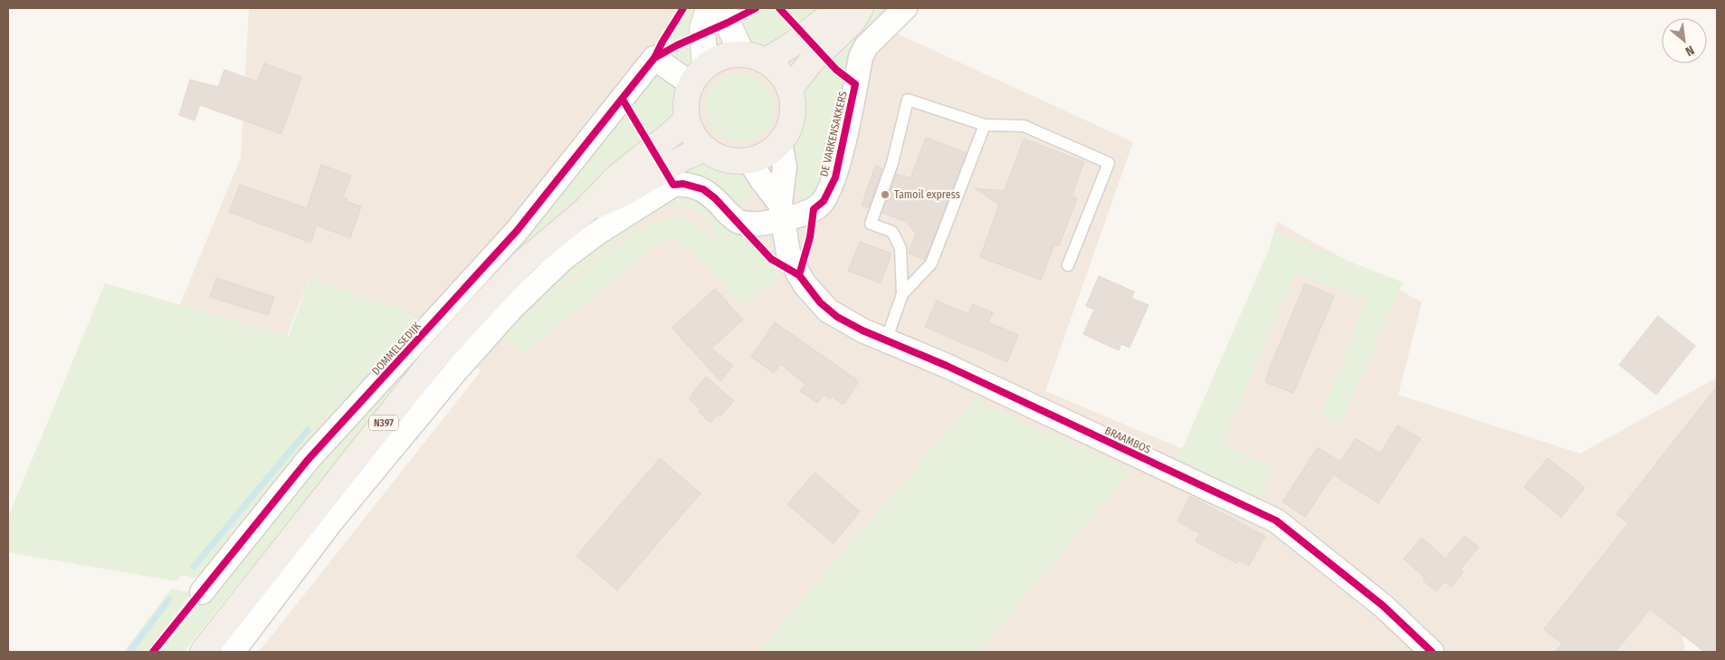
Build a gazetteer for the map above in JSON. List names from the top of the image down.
{
  "streets": {
    "main road": ["N397"],
    "street": ["DE VARKENSAKKERS", "DOMMELSEDIJK", "BRAAMBOS"]
  },
  "crossings": [
    ["DE VARKENSAKKERS", "BRAAMBOS"],
    ["DOMMELSEDIJK", "N397"],
    ["DOMMELSEDIJK", "BRAAMBOS"],
    ["N397", "BRAAMBOS"]
  ],
  "places": ["Tamoil express"],
  "north": "bottom right"
}
